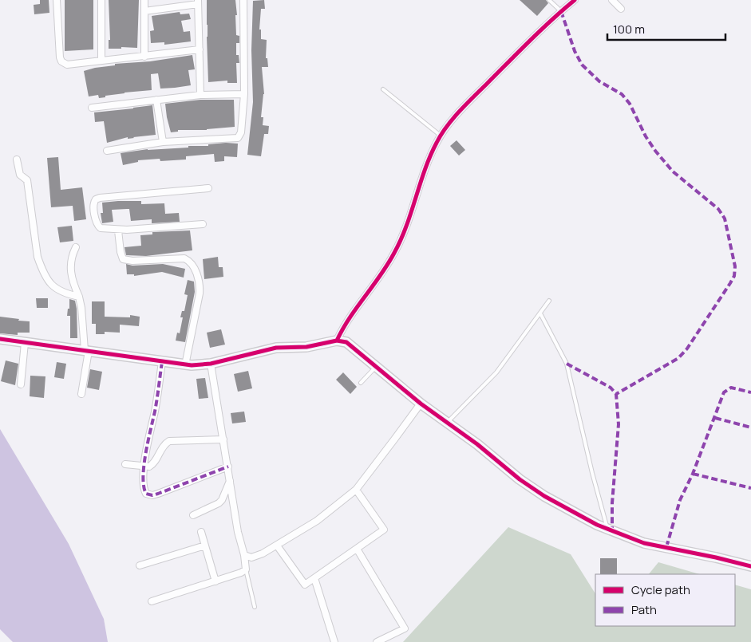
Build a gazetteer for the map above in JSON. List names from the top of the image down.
{
  "legend": ["Cycle path", "Path"],
  "scale_bar": "100 m"
}
